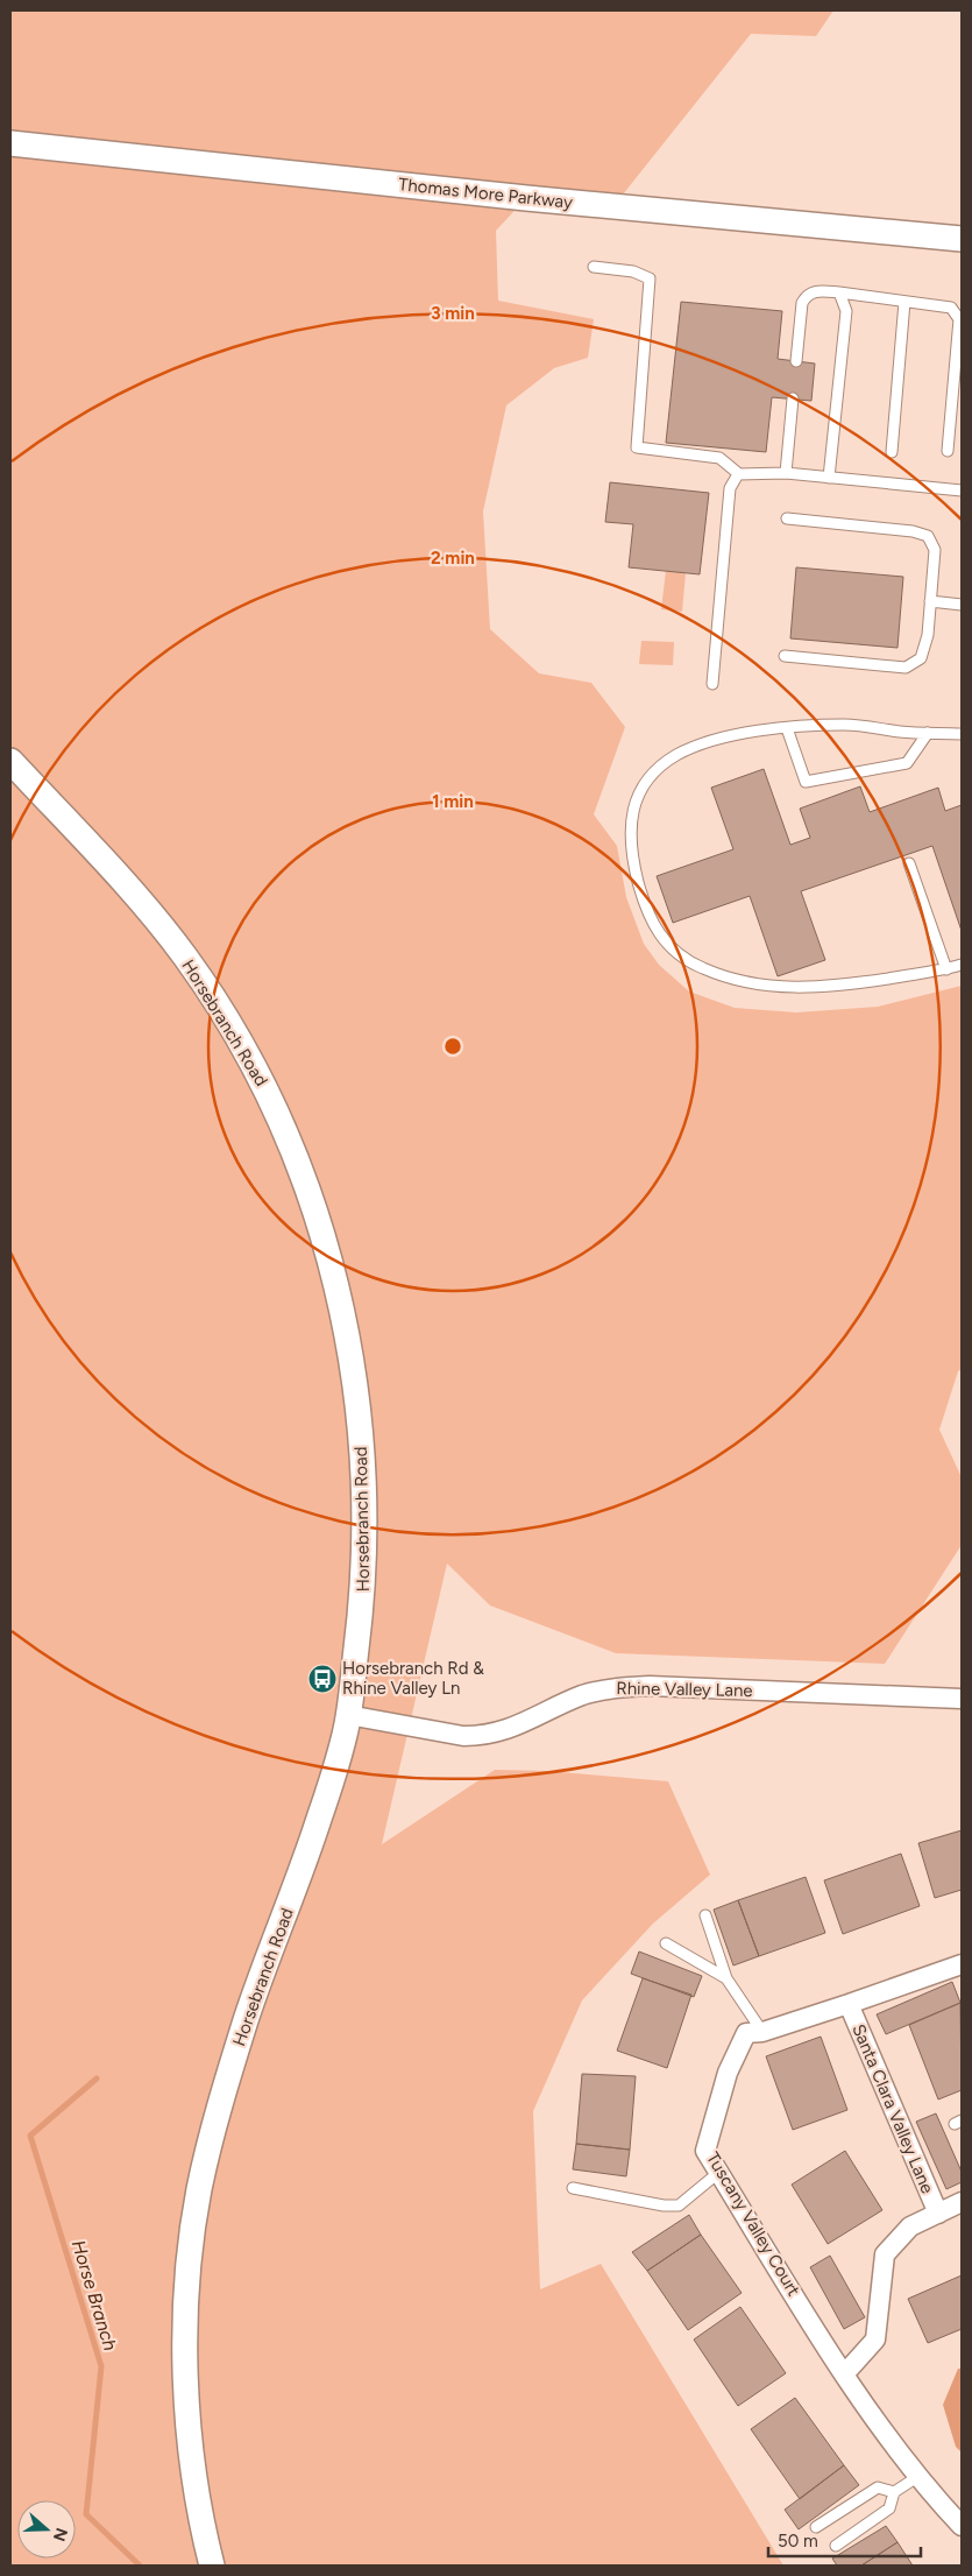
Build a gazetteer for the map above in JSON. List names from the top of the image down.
{
  "streets": {
    "street": [
      "Thomas More Parkway",
      "Horsebranch Road",
      "Rhine Valley Lane",
      "Santa Clara Valley Lane",
      "Tuscany Valley Court"
    ]
  },
  "crossings": [
    ["Horsebranch Road", "Rhine Valley Lane"],
    ["Santa Clara Valley Lane", "Tuscany Valley Court"]
  ],
  "water": ["Horse Branch"],
  "places": {
    "bus stop": ["Horsebranch Rd & Rhine Valley Ln"]
  },
  "scale_bar": "50 m",
  "north": "right",
  "rings": ["3 min", "2 min", "1 min"]
}
